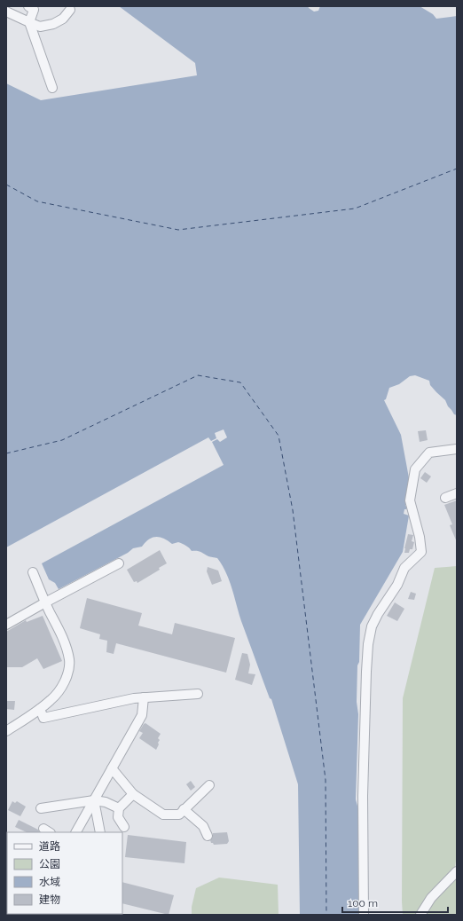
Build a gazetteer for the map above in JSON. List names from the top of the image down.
{
  "legend": [
    "道路",
    "公園",
    "水域",
    "建物"
  ],
  "scale_bar": "100 m"
}
